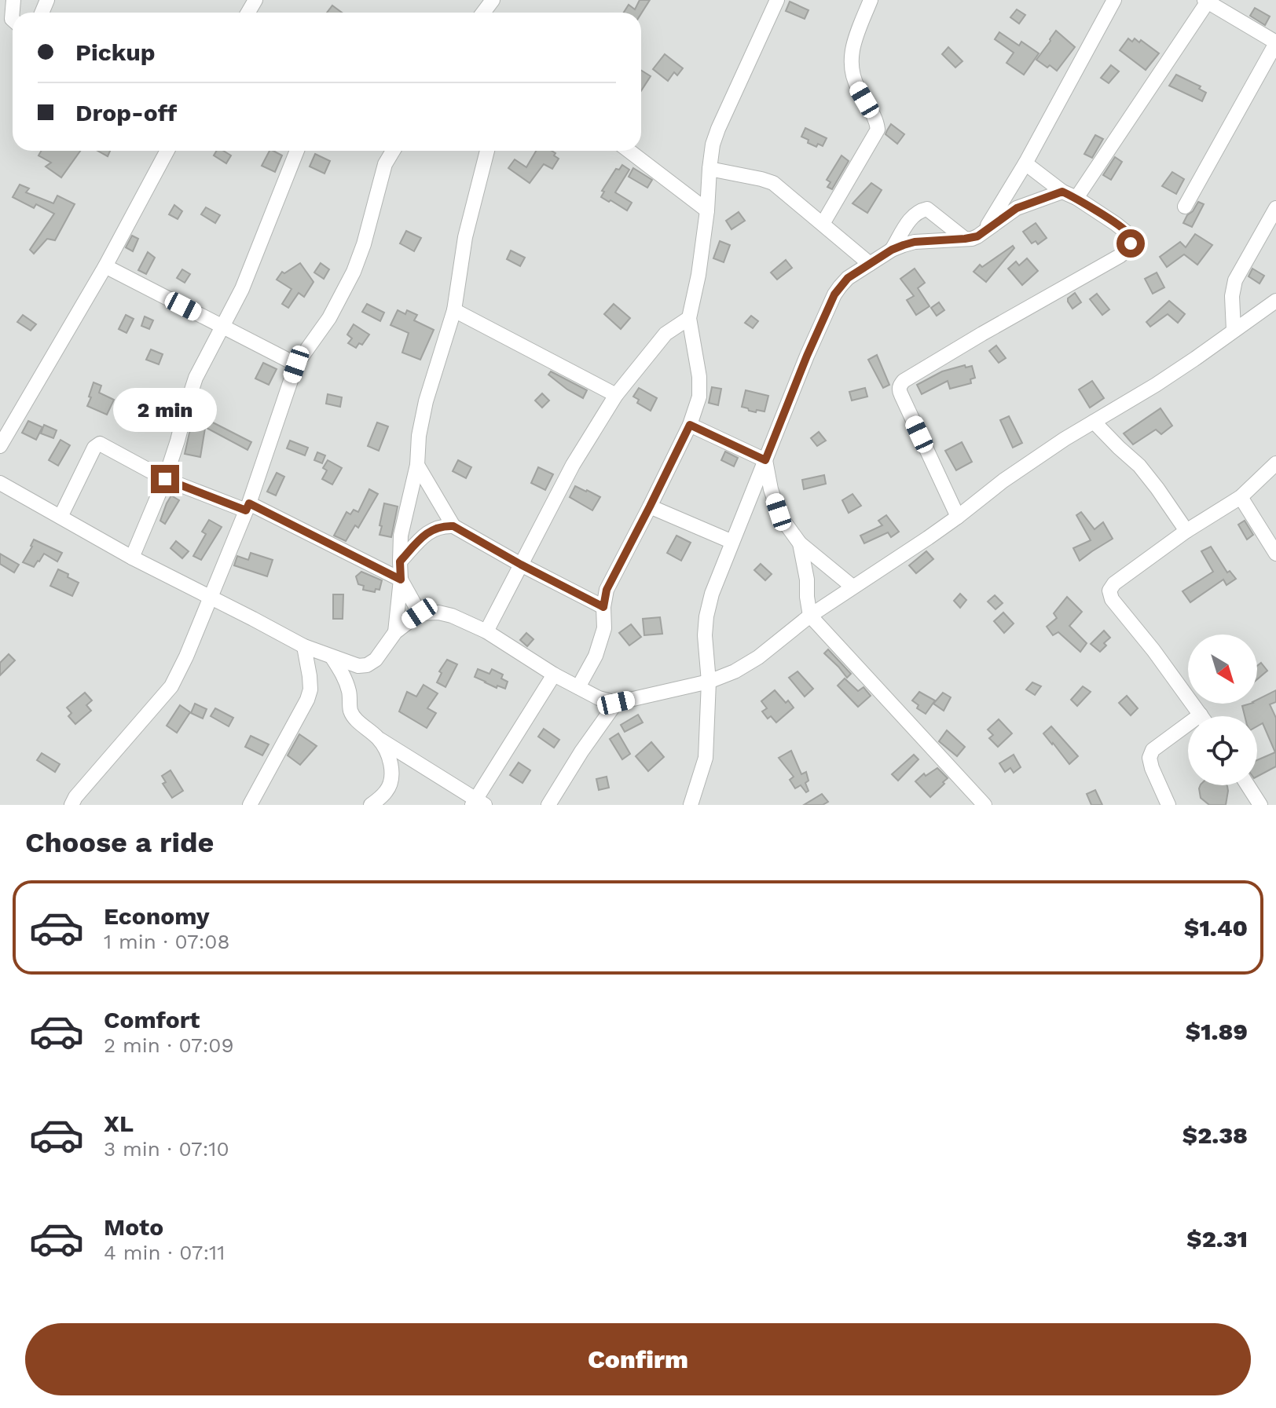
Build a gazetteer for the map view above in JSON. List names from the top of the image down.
{
  "north": "bottom right",
  "page": {
    "banner": ["Pickup", "Drop-off"],
    "bubble": "2 min",
    "heading": "Choose a ride",
    "list": [
      {
        "name": "Economy",
        "note": "1 min · 07:08",
        "value": "$1.40"
      },
      {
        "name": "Comfort",
        "note": "2 min · 07:09",
        "value": "$1.89"
      },
      {
        "name": "XL",
        "note": "3 min · 07:10",
        "value": "$2.38"
      },
      {
        "name": "Moto",
        "note": "4 min · 07:11",
        "value": "$2.31"
      }
    ],
    "buttons": "Confirm"
  }
}
